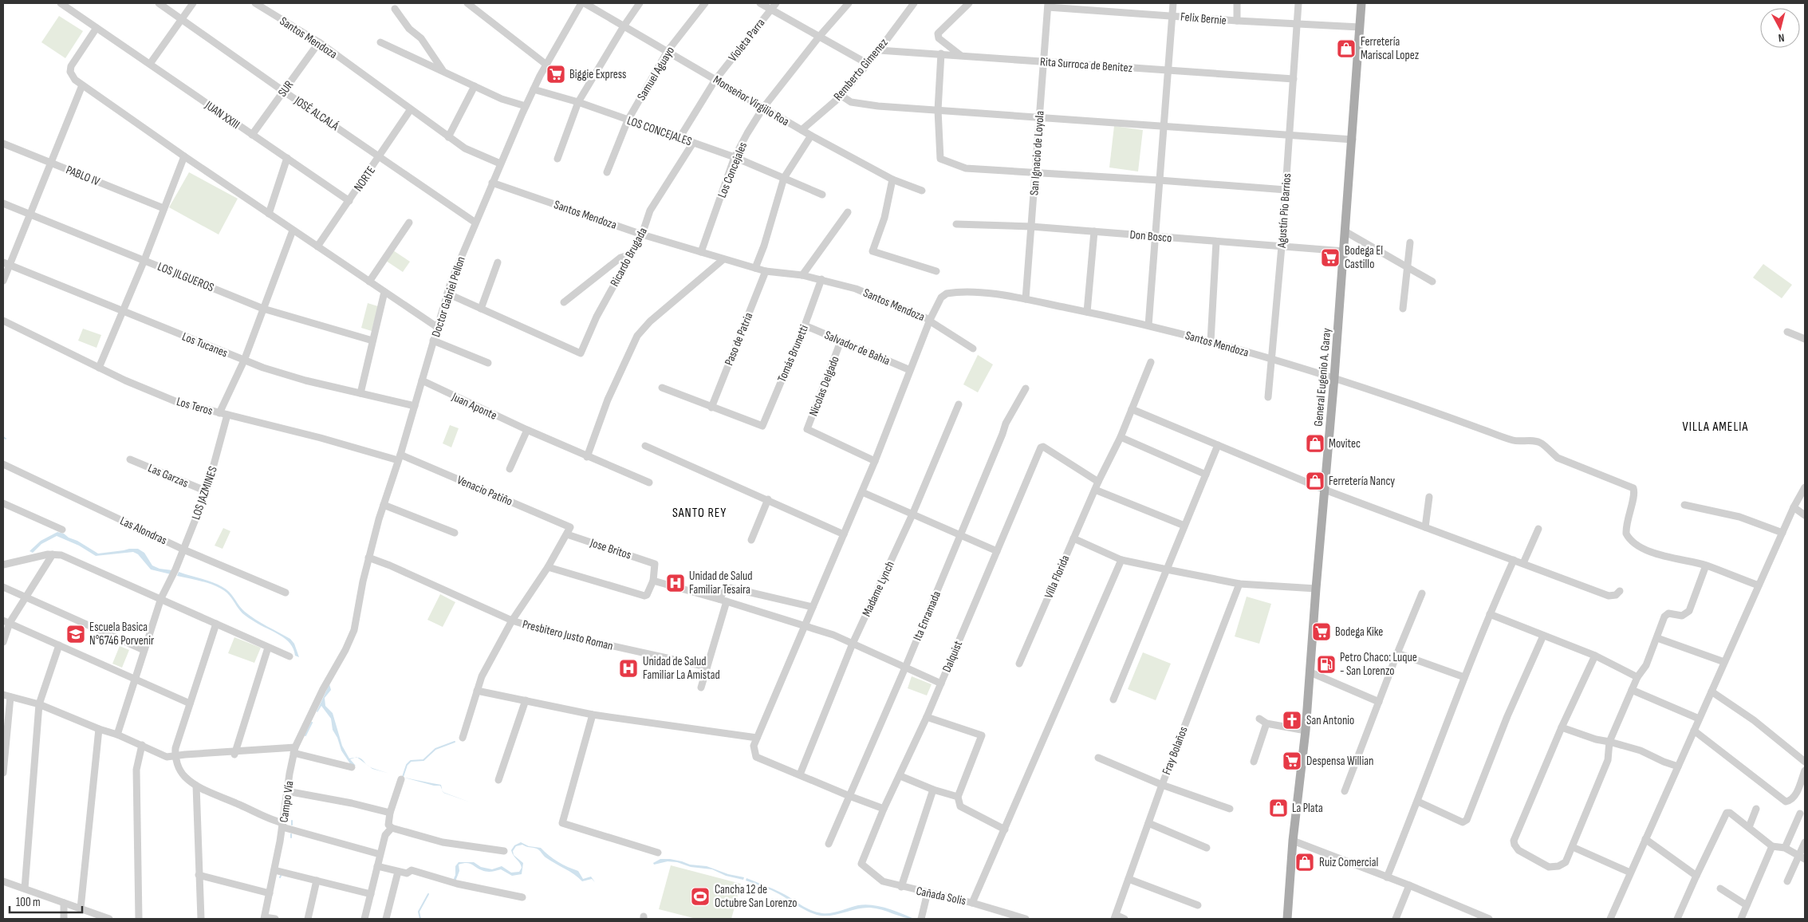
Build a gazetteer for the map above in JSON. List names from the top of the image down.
{
  "streets": {
    "main road": ["General Eugenio A. Garay"],
    "street": [
      "Felix Bernie",
      "Santos Mendoza",
      "Violeta Parra",
      "Rita Surroca de Benitez",
      "Remberto Gimenez",
      "Samuel Aguayo",
      "SUR",
      "Monseñor Virgilio Roa",
      "JOSÉ ALCALÁ",
      "JUAN XXIII",
      "LOS CONCEJALES",
      "San Ignacio de Loyola",
      "Los Concejales",
      "PABLO IV",
      "NORTE",
      "Agustín Pio Barrios",
      "Don Bosco",
      "Ricardo Brugada",
      "LOS JILGUEROS",
      "Doctor Gabriel Pellon",
      "Paso de Patria",
      "Los Tucanes",
      "Salvador de Bahia",
      "Tomás Brunetti",
      "Nicolas Delgado",
      "Los Teros",
      "Juan Aponte",
      "Las Garzas",
      "Venacio Patiño",
      "LOS JAZMINES",
      "Las Alondras",
      "Jose Britos",
      "Villa Florida",
      "Madame Lynch",
      "Ita Enramada",
      "Presbitero Justo Roman",
      "Dalquist",
      "Fray Bolaños",
      "Campo Vía",
      "Cañada Solis"
    ]
  },
  "crossings": [
    ["Felix Bernie", "San Ignacio de Loyola"],
    ["Felix Bernie", "Agustín Pio Barrios"],
    ["Felix Bernie", "General Eugenio A. Garay"],
    ["Santos Mendoza", "SUR"],
    ["Santos Mendoza", "San Ignacio de Loyola"],
    ["Santos Mendoza", "Los Concejales"],
    ["Santos Mendoza", "NORTE"],
    ["Santos Mendoza", "Agustín Pio Barrios"],
    ["Santos Mendoza", "Ricardo Brugada"],
    ["Santos Mendoza", "Doctor Gabriel Pellon"],
    ["Santos Mendoza", "Paso de Patria"],
    ["Santos Mendoza", "Tomás Brunetti"],
    ["Santos Mendoza", "General Eugenio A. Garay"],
    ["Violeta Parra", "Monseñor Virgilio Roa"],
    ["Violeta Parra", "LOS CONCEJALES"],
    ["Rita Surroca de Benitez", "Remberto Gimenez"],
    ["Rita Surroca de Benitez", "San Ignacio de Loyola"],
    ["Rita Surroca de Benitez", "Agustín Pio Barrios"],
    ["Remberto Gimenez", "Monseñor Virgilio Roa"],
    ["Samuel Aguayo", "Monseñor Virgilio Roa"],
    ["Samuel Aguayo", "LOS CONCEJALES"],
    ["SUR", "JOSÉ ALCALÁ"],
    ["SUR", "JUAN XXIII"],
    ["Monseñor Virgilio Roa", "Los Concejales"],
    ["JOSÉ ALCALÁ", "NORTE"],
    ["JOSÉ ALCALÁ", "Doctor Gabriel Pellon"],
    ["JUAN XXIII", "NORTE"],
    ["LOS CONCEJALES", "Los Concejales"],
    ["LOS CONCEJALES", "Ricardo Brugada"],
    ["LOS CONCEJALES", "Doctor Gabriel Pellon"],
    ["San Ignacio de Loyola", "Don Bosco"],
    ["Agustín Pio Barrios", "Don Bosco"],
    ["Don Bosco", "General Eugenio A. Garay"],
    ["Doctor Gabriel Pellon", "Los Tucanes"],
    ["Doctor Gabriel Pellon", "Los Teros"],
    ["Doctor Gabriel Pellon", "Juan Aponte"],
    ["Doctor Gabriel Pellon", "Venacio Patiño"],
    ["Doctor Gabriel Pellon", "Presbitero Justo Roman"],
    ["Doctor Gabriel Pellon", "Campo Vía"],
    ["Paso de Patria", "Tomás Brunetti"],
    ["Salvador de Bahia", "Tomás Brunetti"],
    ["Salvador de Bahia", "Nicolas Delgado"],
    ["Los Teros", "Venacio Patiño"],
    ["Los Teros", "LOS JAZMINES"],
    ["Las Garzas", "LOS JAZMINES"],
    ["Venacio Patiño", "Jose Britos"],
    ["LOS JAZMINES", "Las Alondras"],
    ["Villa Florida", "Dalquist"],
    ["Dalquist", "Cañada Solis"]
  ],
  "districts": ["VILLA AMELIA", "SANTO REY"],
  "places": {
    "shop": [
      "Ferretería Mariscal Lopez",
      "Movitec",
      "Ferretería Nancy",
      "La Plata",
      "Ruiz Comercial"
    ],
    "supermarket": [
      "Biggie Express",
      "Bodega El Castillo",
      "Bodega Kike",
      "Despensa Willian"
    ],
    "hospital": ["Unidad de Salud Familiar Tesaira", "Unidad de Salud Familiar La Amistad"],
    "school or university": ["Escuela Basica N°6746 Porvenir"],
    "fuel station": ["Petro Chaco: Luque - San Lorenzo"],
    "church": ["San Antonio"],
    "sports": ["Cancha 12 de Octubre San Lorenzo"]
  },
  "scale_bar": "100 m",
  "north": "bottom"
}
